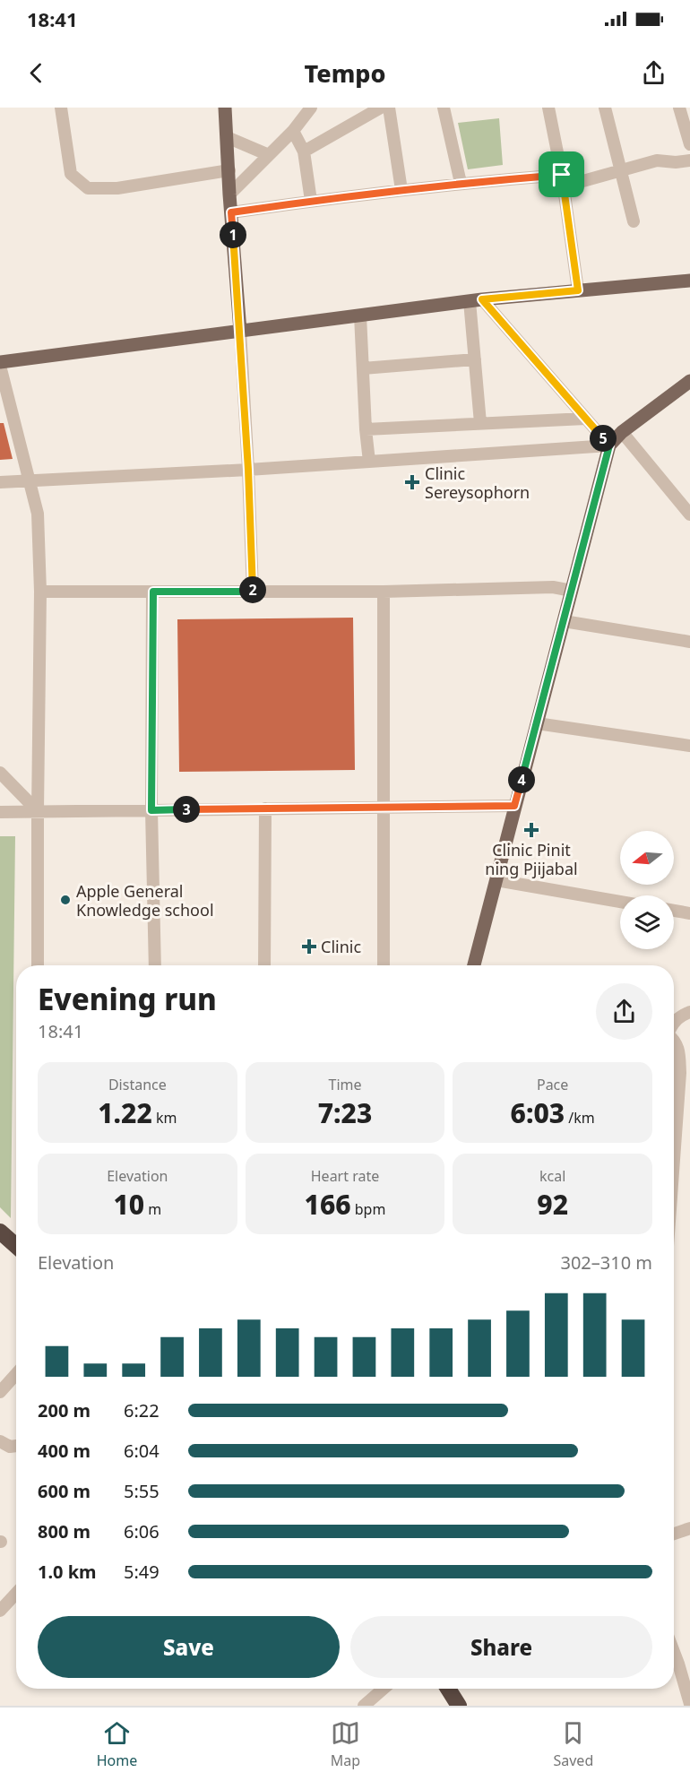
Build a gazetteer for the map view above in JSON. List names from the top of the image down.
{
  "places": {
    "health": ["Clinic Sereysophorn", "Clinic Pinit ning Pjijabal", "Clinic"],
    "other": ["Apple General Knowledge school"]
  },
  "north": "left",
  "page": {
    "status": "18:41",
    "header": "Tempo",
    "pins": [
      "1",
      "5",
      "2",
      "4",
      "3"
    ],
    "heading": ["Evening run", "18:41"],
    "stats": [
      ["Distance", "1.22 km"],
      ["Time", "7:23"],
      ["Pace", "6:03 /km"],
      ["Elevation", "10 m"],
      ["Heart rate", "166 bpm"],
      ["kcal", "92"]
    ],
    "chart": ["Elevation", "302–310 m"],
    "list": [
      {
        "name": "200 m",
        "note": "6:22"
      },
      {
        "name": "400 m",
        "note": "6:04"
      },
      {
        "name": "600 m",
        "note": "5:55"
      },
      {
        "name": "800 m",
        "note": "6:06"
      },
      {
        "name": "1.0 km",
        "note": "5:49"
      }
    ],
    "buttons": ["Save", "Share"],
    "tabs": ["Home", "Map", "Saved"]
  }
}
